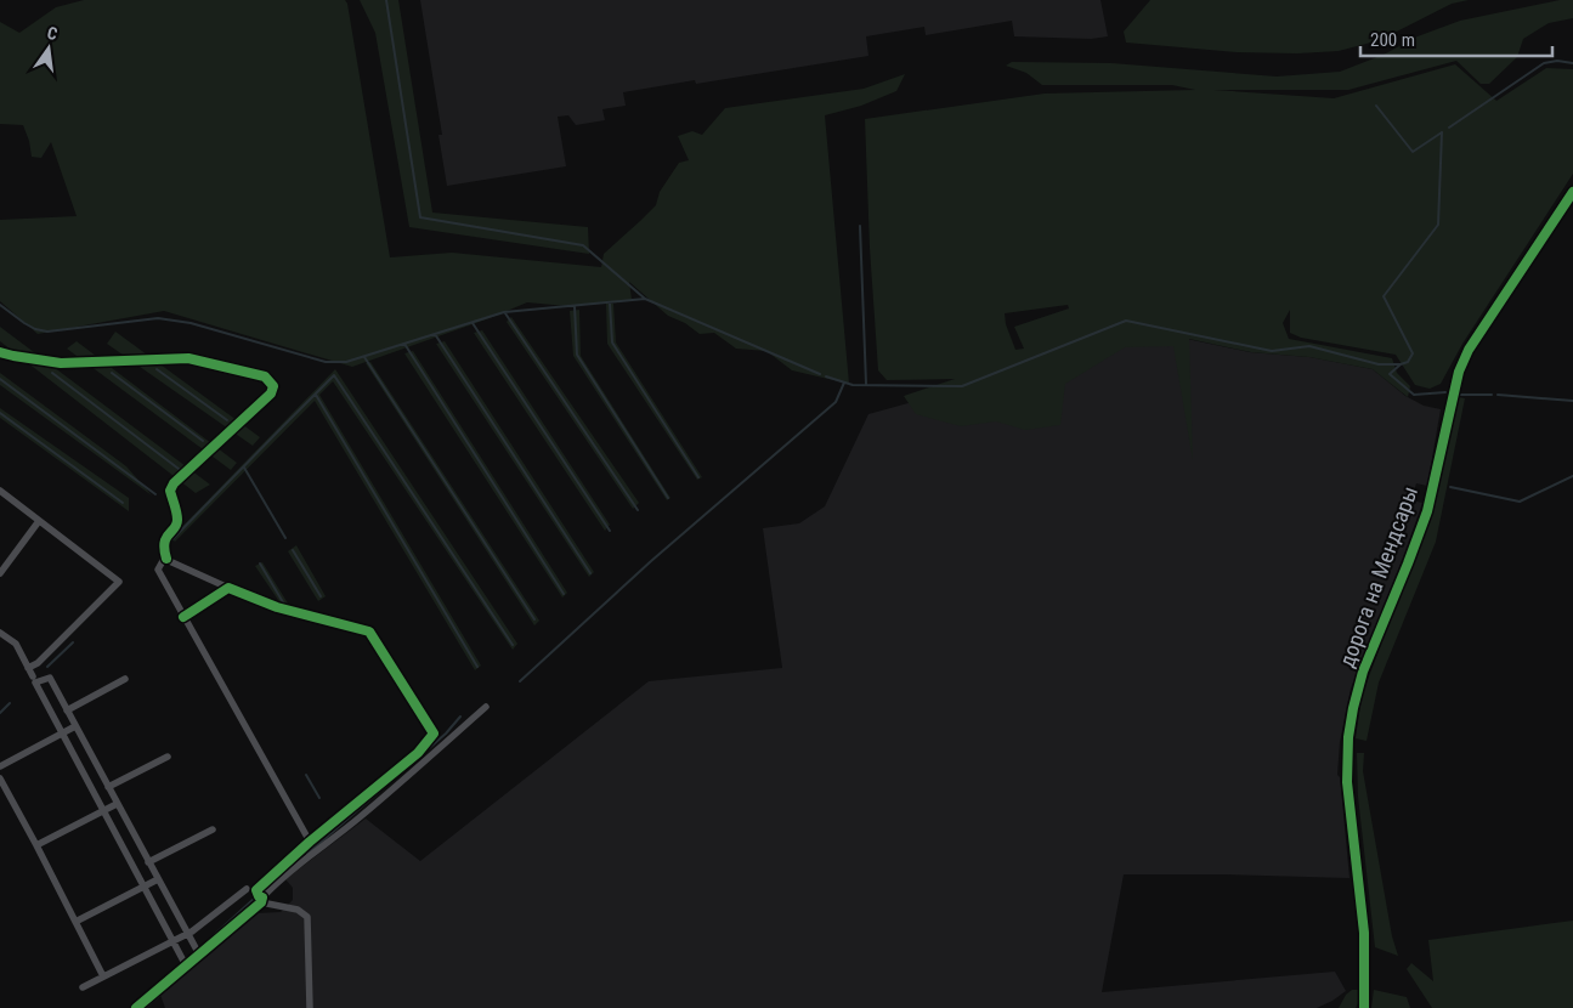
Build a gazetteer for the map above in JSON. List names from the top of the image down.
{
  "streets": {
    "street": ["дорога на Мендсары"]
  },
  "scale_bar": "200 m",
  "north": "top"
}
